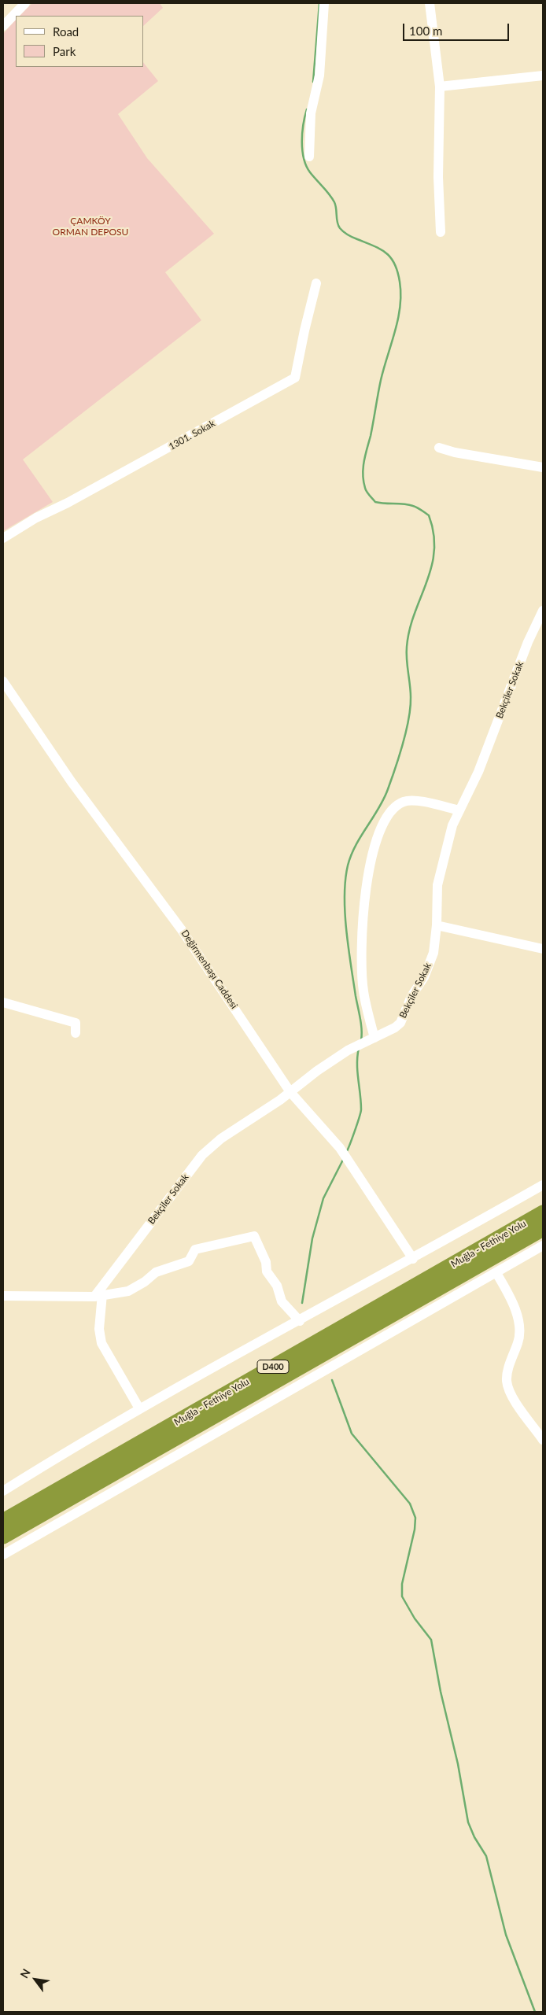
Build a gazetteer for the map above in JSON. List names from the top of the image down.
{
  "streets": {
    "highway": ["Muğla - Fethiye Yolu", "D400"],
    "street": ["1301. Sokak", "Bekçiler Sokak", "Değirmenbaşı Caddesi"]
  },
  "crossings": [
    ["Bekçiler Sokak", "Değirmenbaşı Caddesi"]
  ],
  "parks": ["ÇAMKÖY ORMAN DEPOSU"],
  "legend": ["Road", "Park"],
  "scale_bar": "100 m",
  "north": "top left"
}
